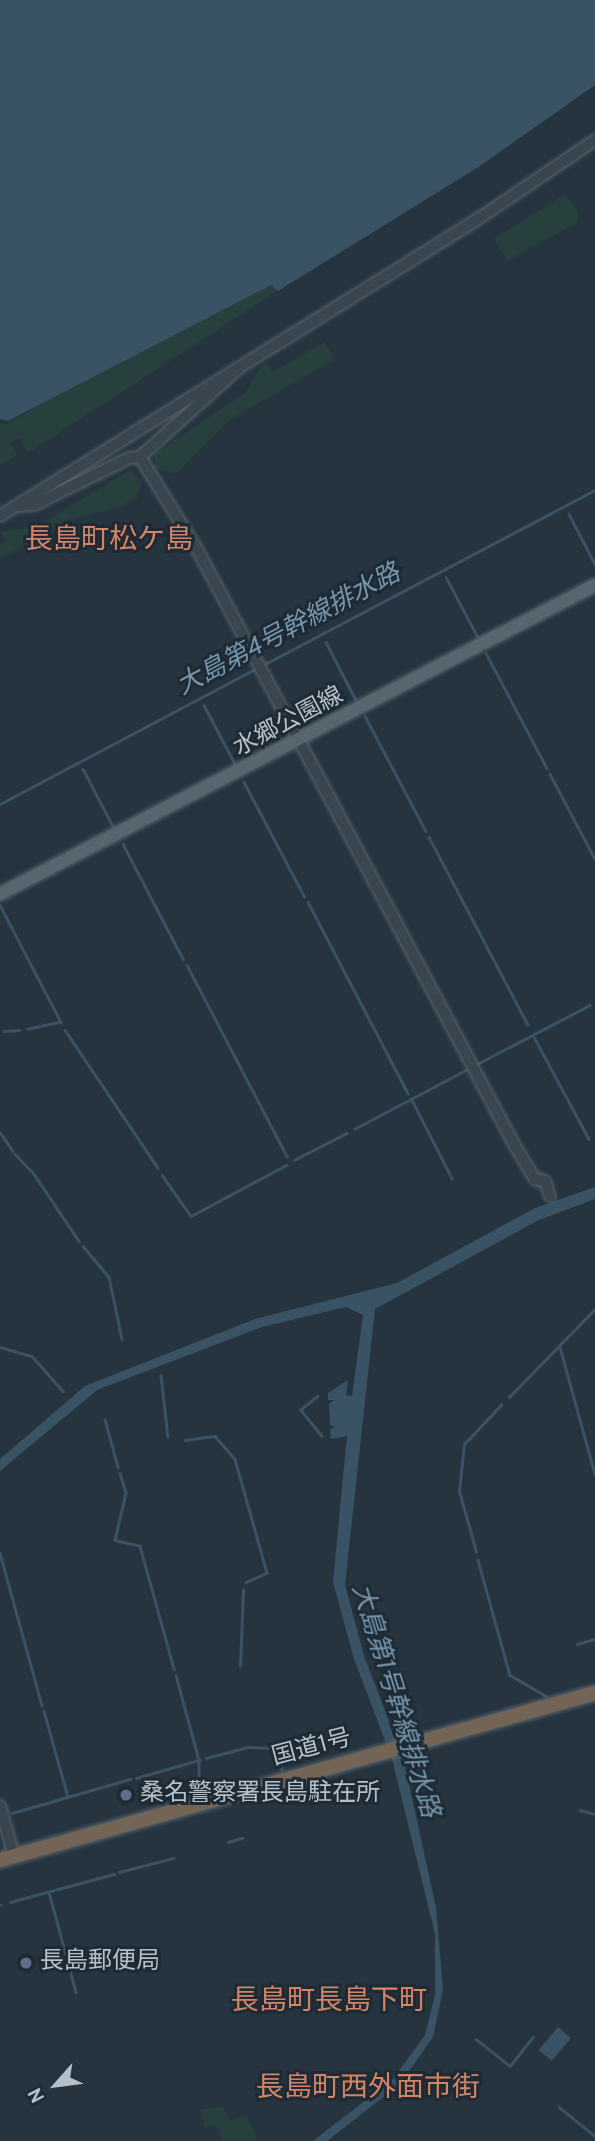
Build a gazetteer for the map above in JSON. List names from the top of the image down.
{
  "streets": {
    "highway": ["国道1号"],
    "main road": ["水郷公園線"]
  },
  "districts": ["長島町松ケ島", "長島町長島下町", "長島町西外面市街"],
  "water": ["大島第4号幹線排水路", "大島第1号幹線排水路"],
  "places": ["桑名警察署長島駐在所", "長島郵便局"],
  "north": "bottom left"
}
